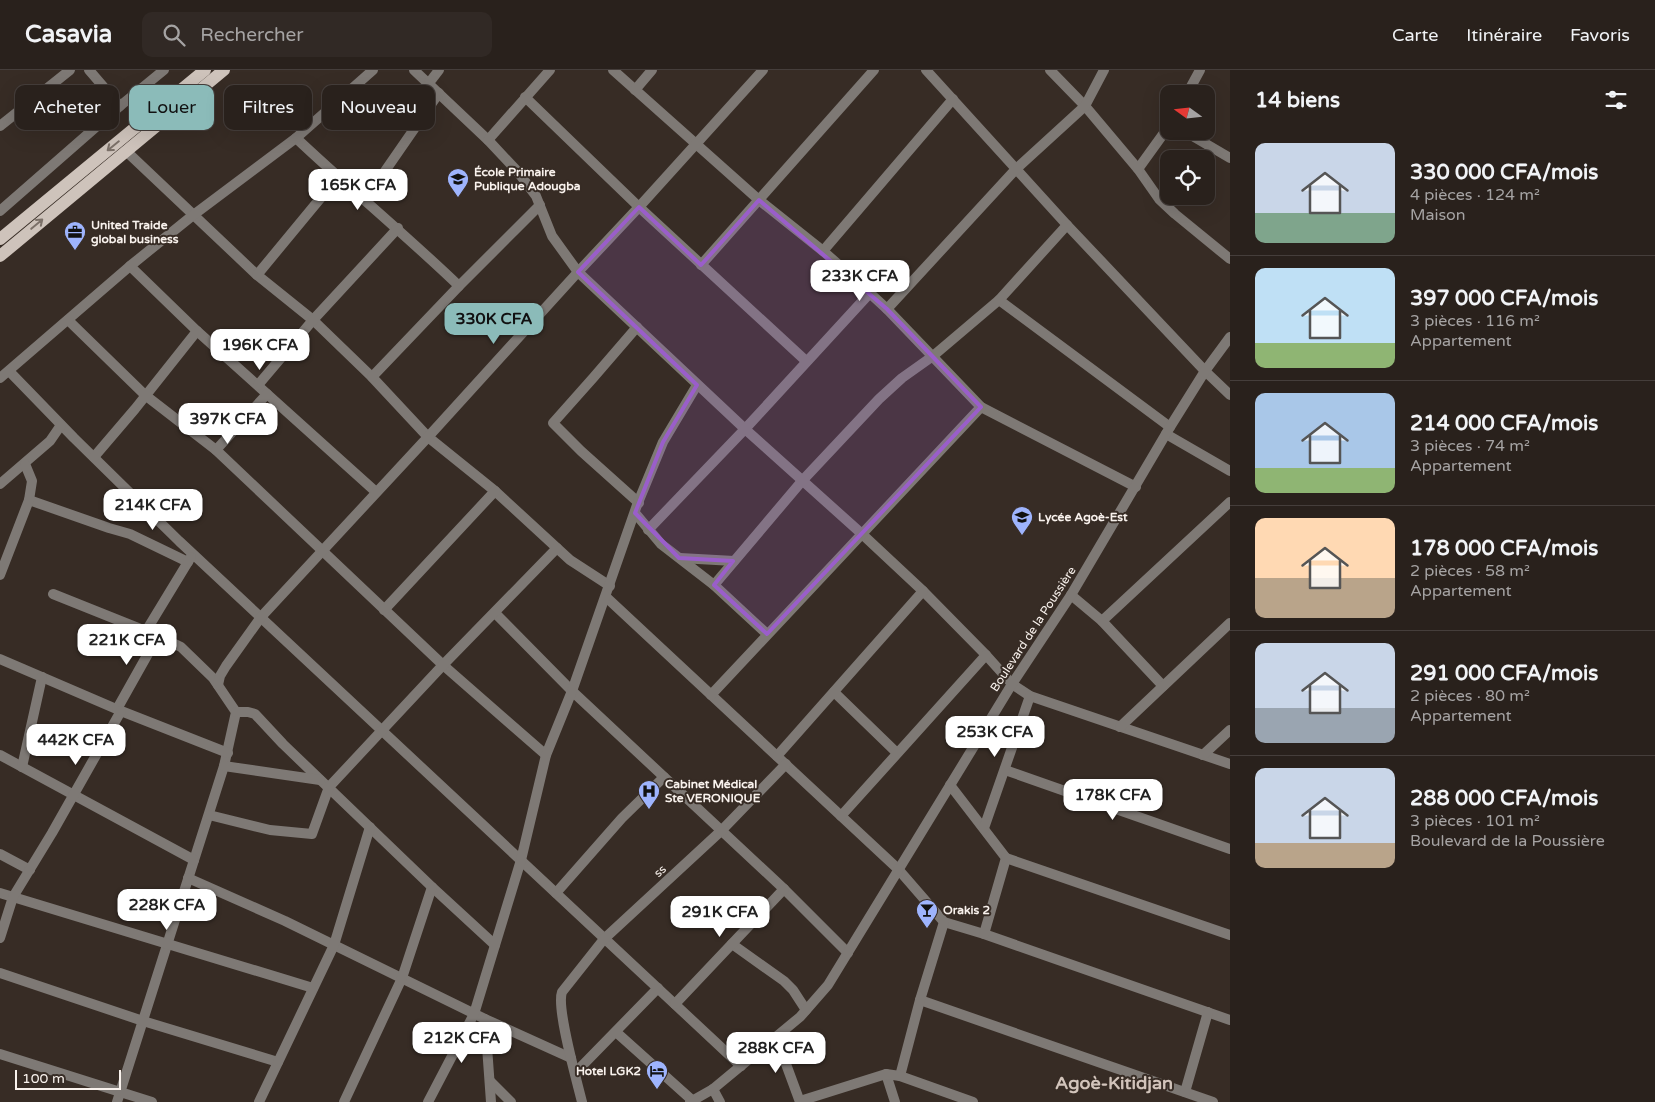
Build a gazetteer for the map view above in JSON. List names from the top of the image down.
{
  "streets": {
    "street": ["Boulevard de la Poussière", "ss"]
  },
  "districts": ["Agoè-Kitidjan"],
  "places": {
    "school or university": ["École Primaire Publique Adougba", "Lycée Agoè-Est"],
    "office": ["United Traide global business"],
    "hospital": ["Cabinet Médical Ste VERONIQUE"],
    "bar": ["Orakis 2"],
    "hotel": ["Hotel LGK2"]
  },
  "scale_bar": "100 m",
  "north": "left",
  "page": {
    "header": "Casavia",
    "search": "Rechercher",
    "nav": ["Carte", "Itinéraire", "Favoris"],
    "heading": "14 biens",
    "chip": [
      "Acheter",
      "Louer",
      "Filtres",
      "Nouveau"
    ],
    "list": [
      {
        "name": "330 000 CFA/mois",
        "note": "4 pièces · 124 m² · Maison"
      },
      {
        "name": "397 000 CFA/mois",
        "note": "3 pièces · 116 m² · Appartement"
      },
      {
        "name": "214 000 CFA/mois",
        "note": "3 pièces · 74 m² · Appartement"
      },
      {
        "name": "178 000 CFA/mois",
        "note": "2 pièces · 58 m² · Appartement"
      },
      {
        "name": "291 000 CFA/mois",
        "note": "2 pièces · 80 m² · Appartement"
      },
      {
        "name": "288 000 CFA/mois",
        "note": "3 pièces · 101 m² · Boulevard de la Poussière"
      }
    ],
    "price": [
      "165K CFA",
      "233K CFA",
      "330K CFA",
      "196K CFA",
      "397K CFA",
      "214K CFA",
      "221K CFA",
      "253K CFA",
      "442K CFA",
      "178K CFA",
      "228K CFA",
      "291K CFA",
      "212K CFA",
      "288K CFA"
    ],
    "scale": "100 m"
  }
}
